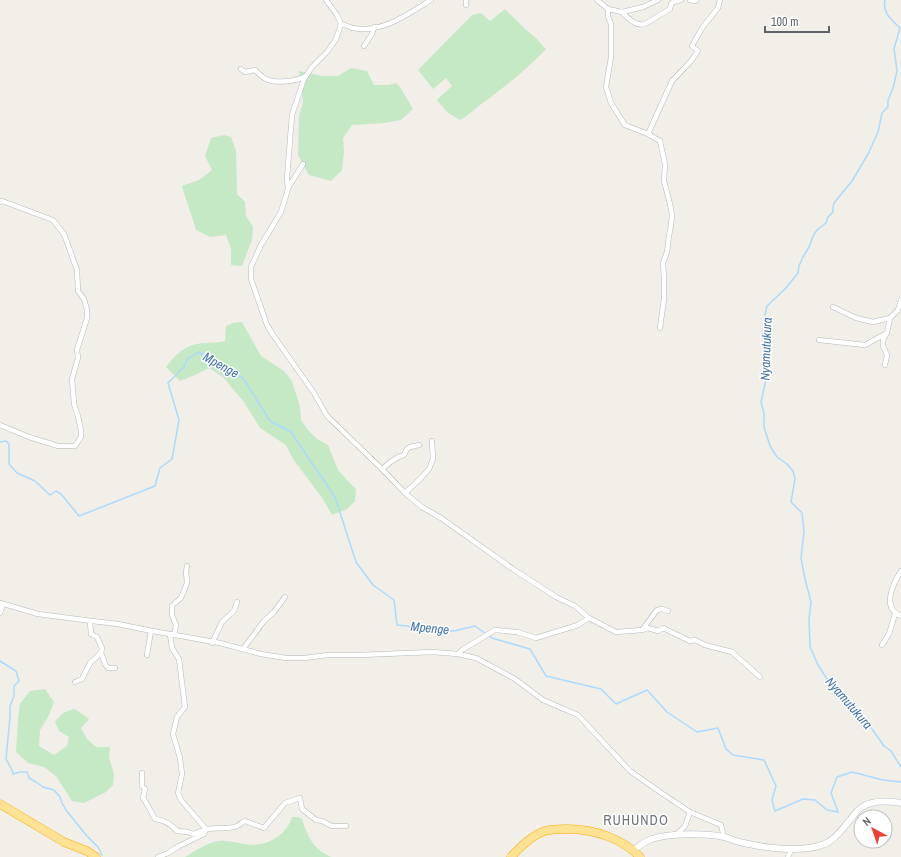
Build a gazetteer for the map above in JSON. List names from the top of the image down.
{
  "districts": ["RUHUNDO"],
  "water": ["Nyamutukura", "Mpenge"],
  "scale_bar": "100 m",
  "north": "top left"
}
